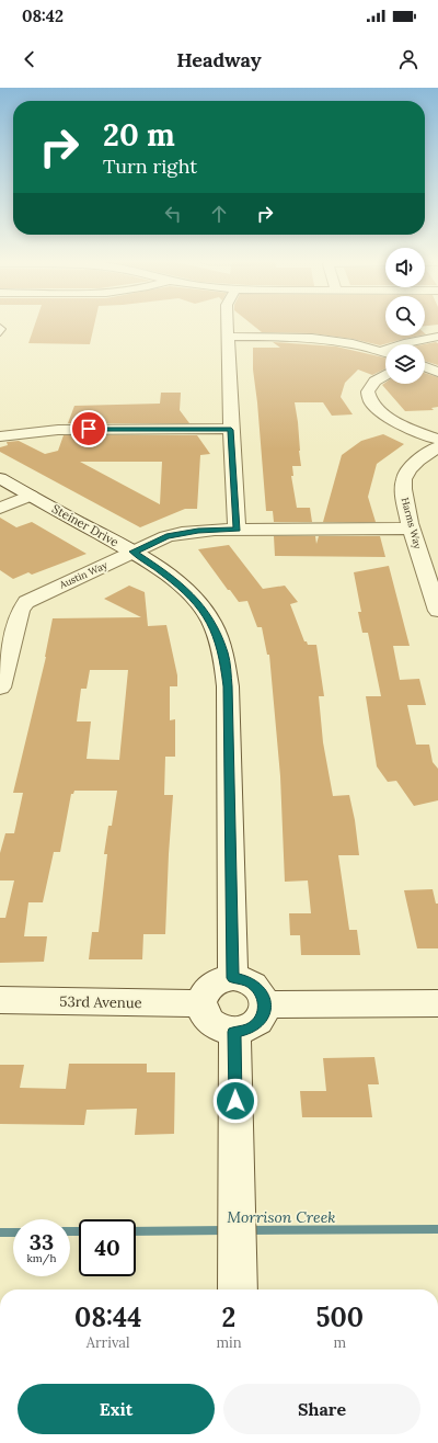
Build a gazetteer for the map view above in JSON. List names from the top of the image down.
{
  "streets": {
    "street": [
      "Harms Way",
      "Steiner Drive",
      "Austin Way",
      "53rd Avenue"
    ]
  },
  "crossings": [
    ["Harms Way", "Austin Way"],
    ["Steiner Drive", "Austin Way"],
    ["Steiner Drive", "53rd Avenue"]
  ],
  "water": ["Morrison Creek"],
  "page": {
    "status": "08:42",
    "header": "Headway",
    "turn": ["20 m", "Turn right"],
    "speed": "33 km/h",
    "limit": "40",
    "eta": [
      "08:44",
      "Arrival",
      "2",
      "min",
      "500",
      "m"
    ],
    "buttons": ["Exit", "Share"]
  }
}
